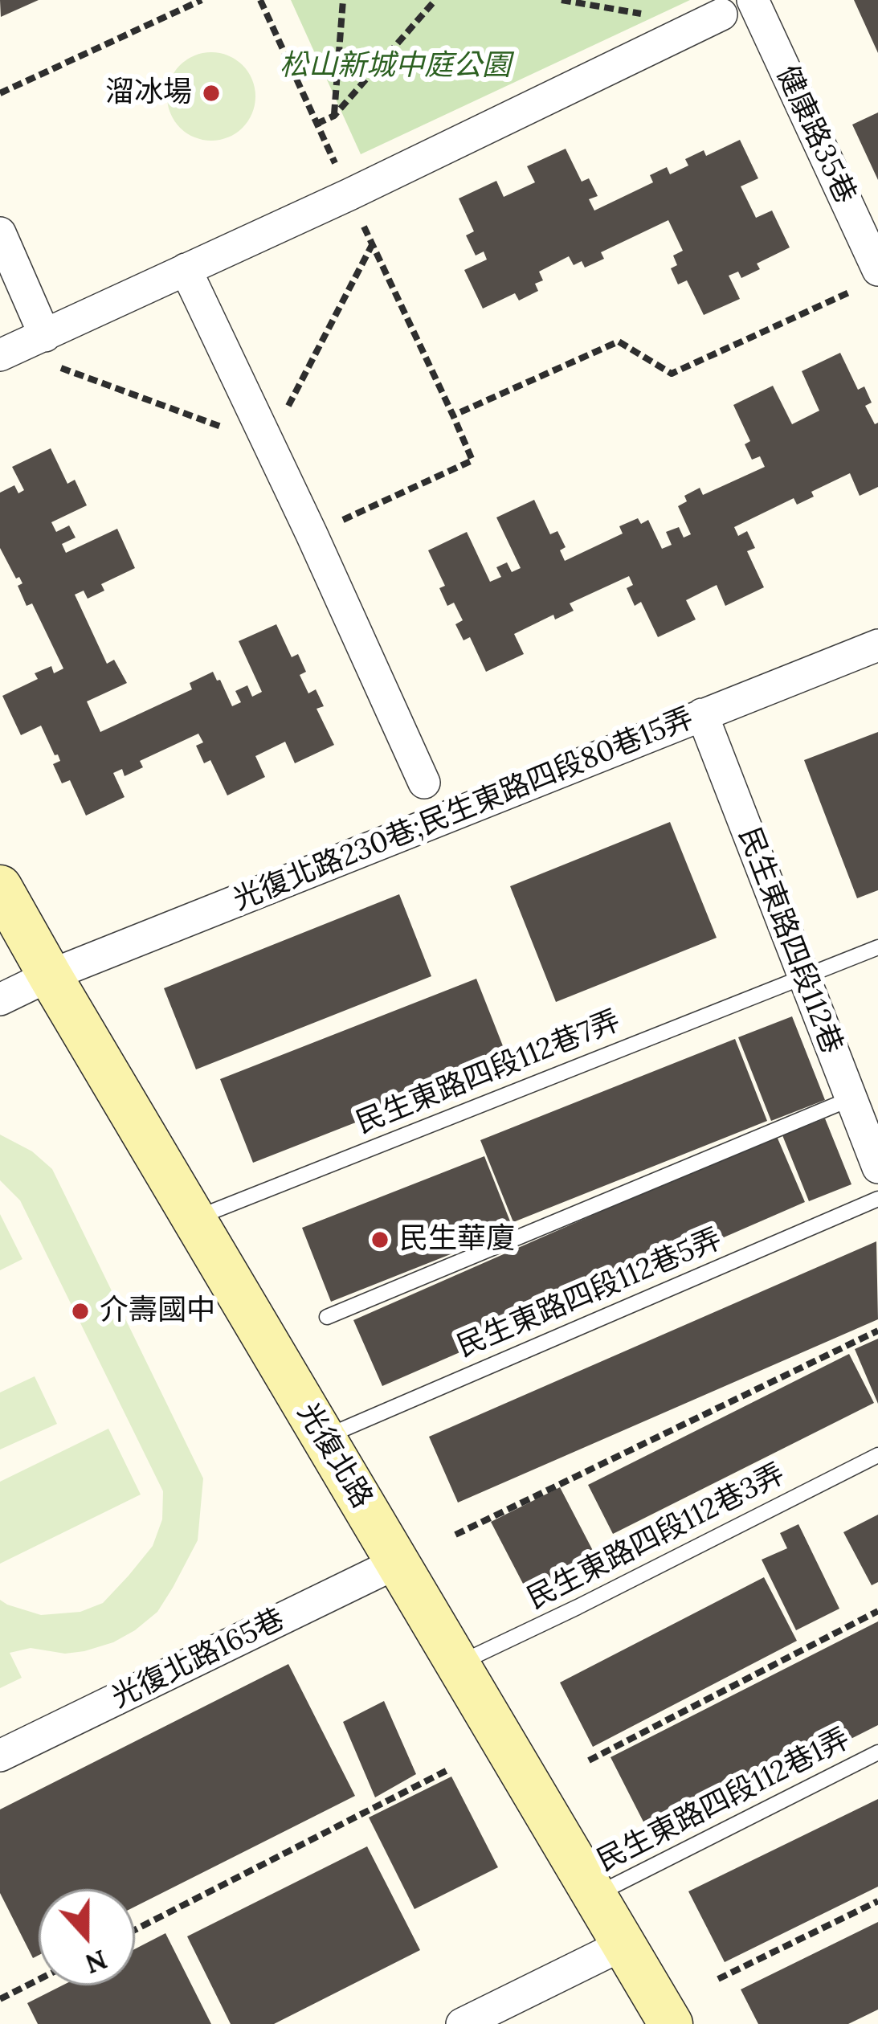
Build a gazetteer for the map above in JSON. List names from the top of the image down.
{
  "streets": {
    "street": [
      "健康路35巷",
      "光復北路230巷;民生東路四段80巷15弄",
      "民生東路四段112巷",
      "光復北路",
      "光復北路165巷"
    ],
    "lane": [
      "民生東路四段112巷7弄",
      "民生東路四段112巷5弄",
      "民生東路四段112巷3弄",
      "民生東路四段112巷1弄"
    ]
  },
  "crossings": [
    ["光復北路230巷;民生東路四段80巷15弄", "民生東路四段112巷"],
    ["光復北路230巷;民生東路四段80巷15弄", "光復北路"],
    ["民生東路四段112巷", "民生東路四段112巷7弄"],
    ["民生東路四段112巷7弄", "光復北路"],
    ["民生東路四段112巷5弄", "光復北路"],
    ["光復北路", "民生東路四段112巷3弄"],
    ["光復北路", "光復北路165巷"],
    ["光復北路", "民生東路四段112巷1弄"]
  ],
  "parks": ["松山新城中庭公園"],
  "places": ["溜冰場", "民生華廈", "介壽國中"],
  "north": "bottom"
}
